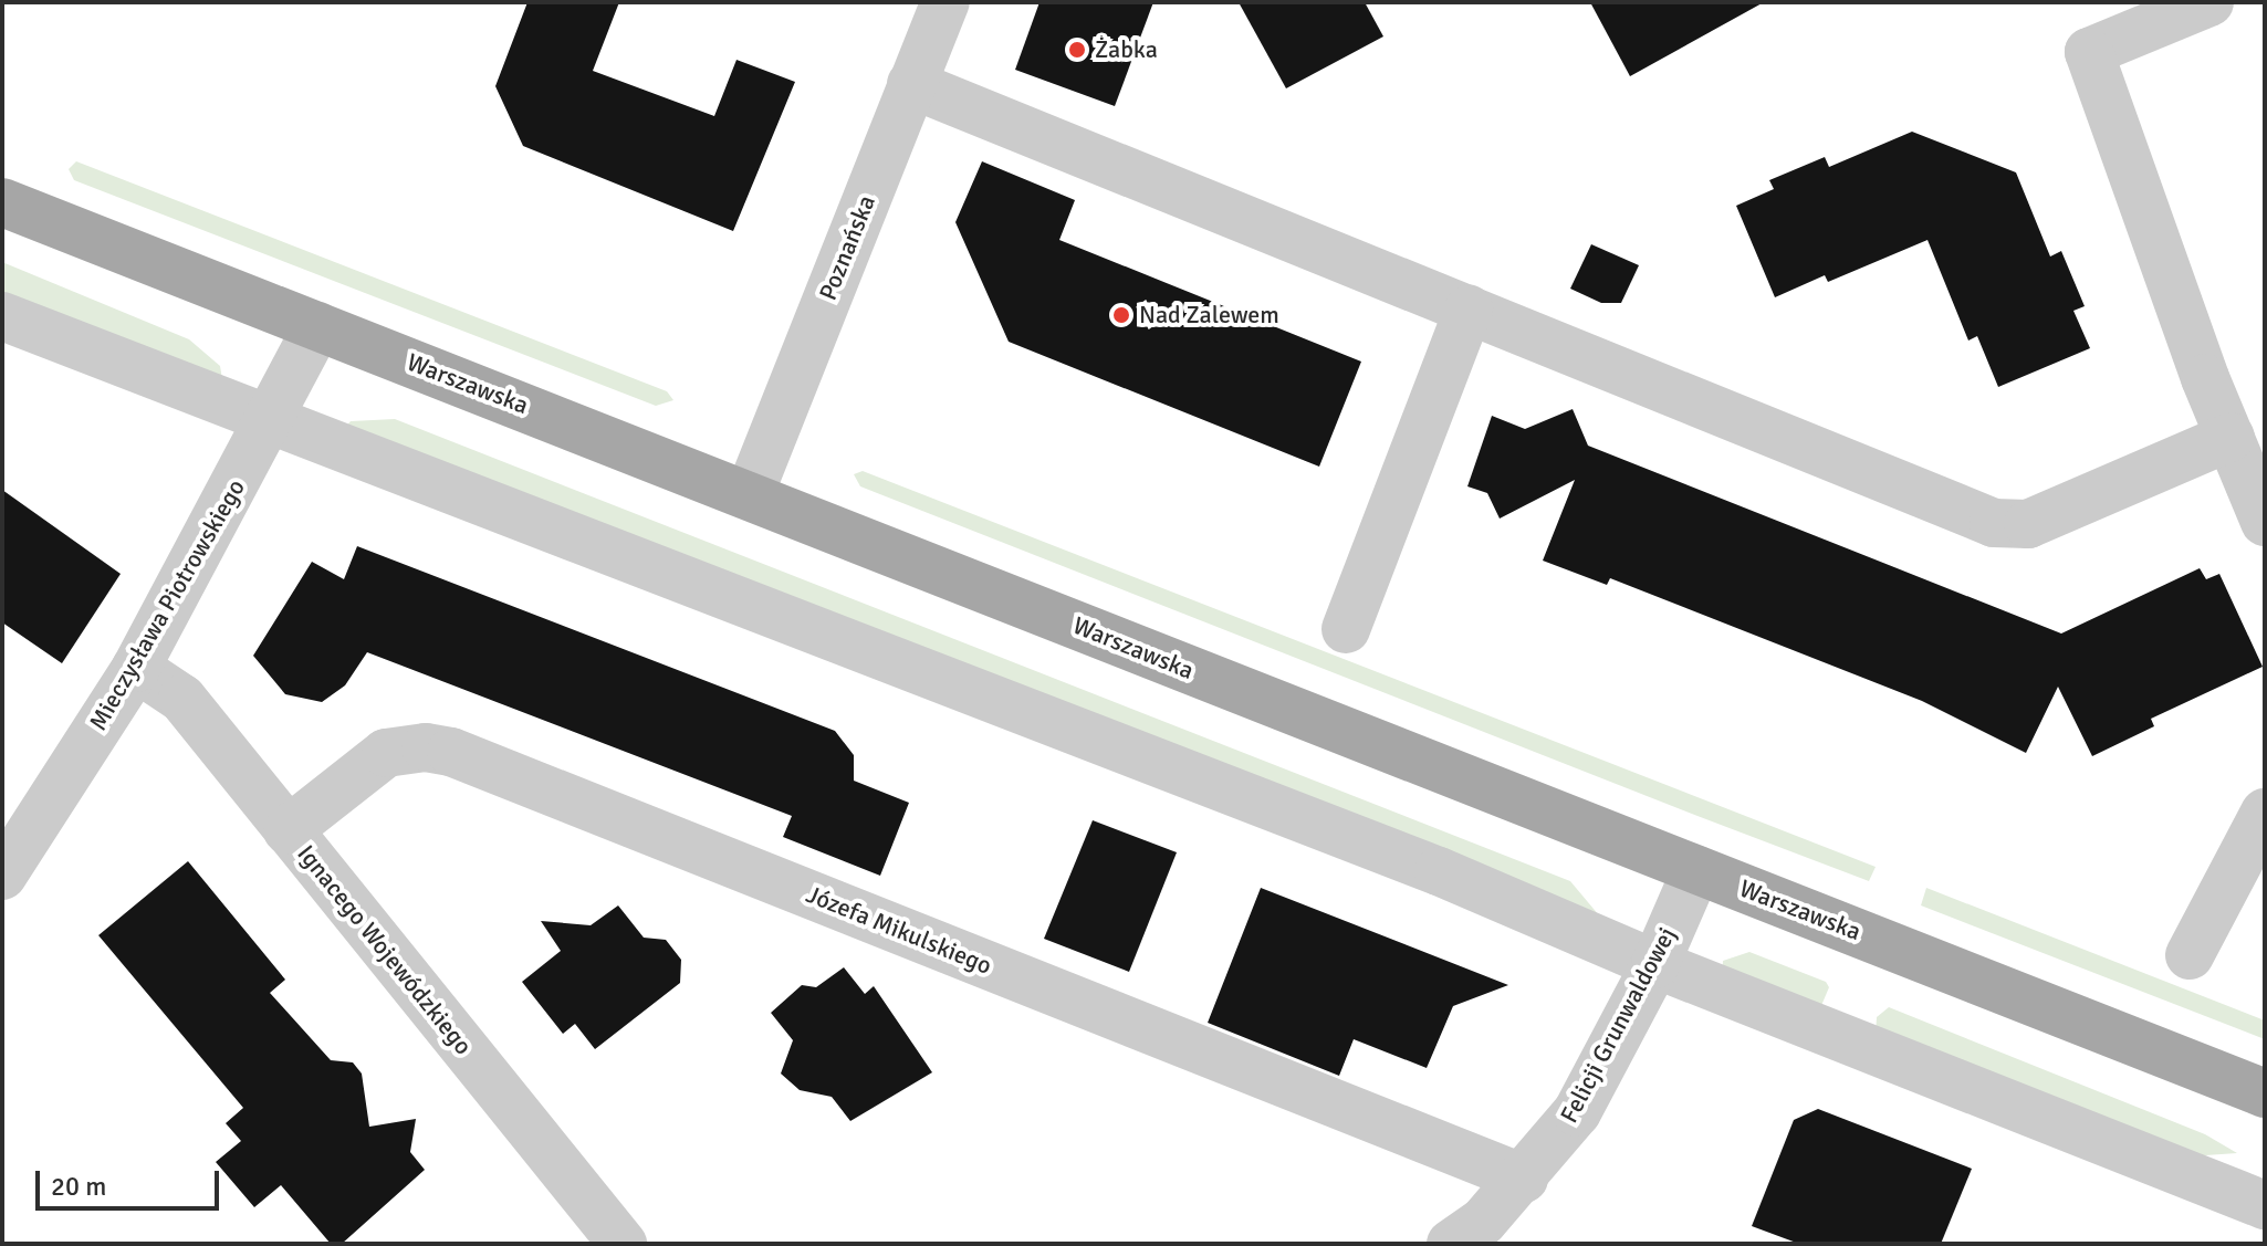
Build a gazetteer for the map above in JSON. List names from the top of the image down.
{
  "streets": {
    "main road": ["Warszawska"],
    "street": [
      "Poznańska",
      "Mieczysława Piotrowskiego",
      "Józefa Mikulskiego",
      "Ignacego Wojewódzkiego",
      "Felicji Grunwaldowej"
    ]
  },
  "crossings": [
    ["Poznańska", "Warszawska"],
    ["Warszawska", "Mieczysława Piotrowskiego"],
    ["Warszawska", "Felicji Grunwaldowej"],
    ["Mieczysława Piotrowskiego", "Ignacego Wojewódzkiego"],
    ["Józefa Mikulskiego", "Ignacego Wojewódzkiego"],
    ["Józefa Mikulskiego", "Felicji Grunwaldowej"]
  ],
  "places": ["Żabka", "Nad Zalewem"],
  "scale_bar": "20 m"
}
